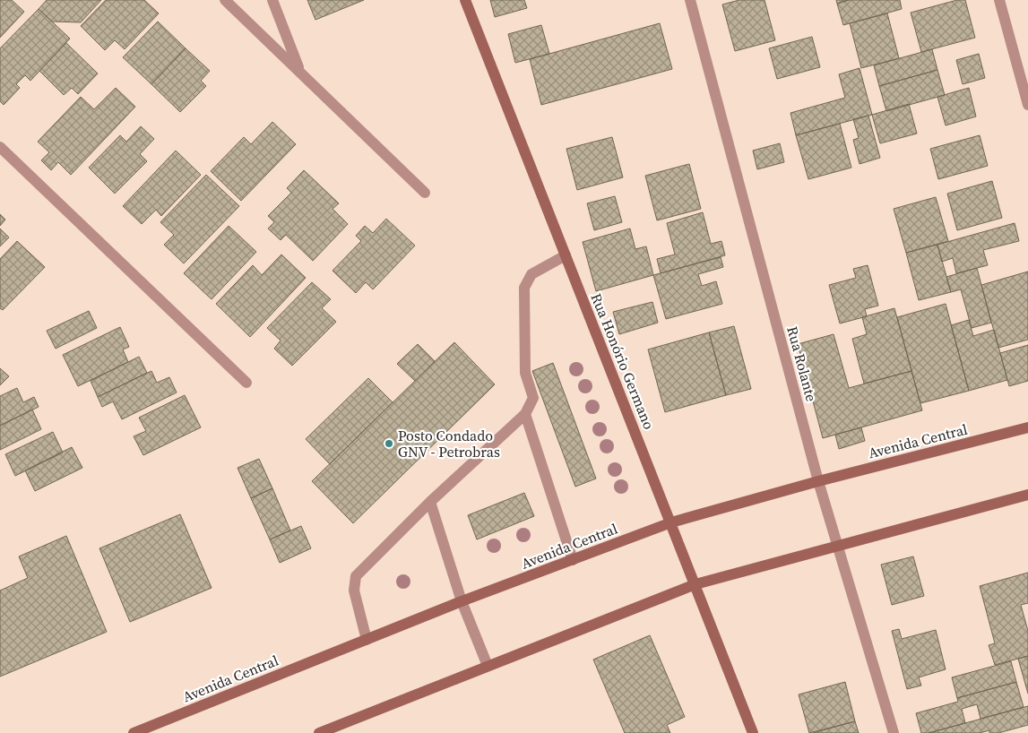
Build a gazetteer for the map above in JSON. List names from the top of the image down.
{
  "streets": {
    "main road": ["Rua Honório Germano", "Avenida Central"],
    "street": ["Rua Rolante"]
  },
  "crossings": [
    ["Rua Honório Germano", "Avenida Central"],
    ["Rua Rolante", "Avenida Central"]
  ],
  "places": ["Posto Condado GNV - Petrobras"]
}
